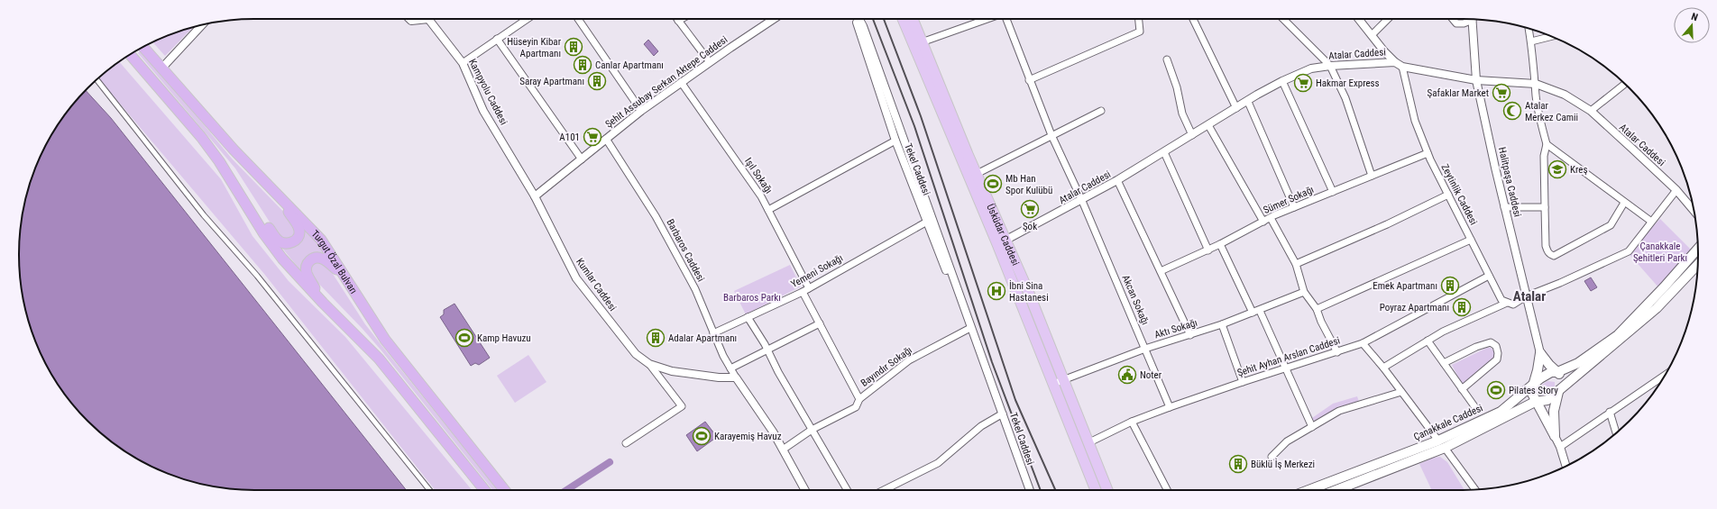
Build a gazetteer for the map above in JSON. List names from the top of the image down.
{
  "streets": {
    "highway": ["Turgut Özal Bulvarı"],
    "main road": ["Üsküdar Caddesi", "Çanakkale Caddesi"],
    "street": [
      "Atalar Caddesi",
      "Şehit Assubay Serkan Aktepe Caddesi",
      "Kampyolu Caddesi",
      "Tekel Caddesi",
      "Işıl Sokağı",
      "Halitpaşa Caddesi",
      "Zeytinlik Caddesi",
      "Sümer Sokağı",
      "Barbaros Caddesi",
      "Yemeni Sokağı",
      "Kumlar Caddesi",
      "Akcan Sokağı",
      "Aktı Sokağı",
      "Şehit Ayhan Arslan Caddesi",
      "Bayındır Sokağı"
    ]
  },
  "crossings": [
    ["Atalar Caddesi", "Halitpaşa Caddesi"],
    ["Atalar Caddesi", "Zeytinlik Caddesi"],
    ["Atalar Caddesi", "Üsküdar Caddesi"],
    ["Atalar Caddesi", "Akcan Sokağı"],
    ["Şehit Assubay Serkan Aktepe Caddesi", "Kampyolu Caddesi"],
    ["Şehit Assubay Serkan Aktepe Caddesi", "Işıl Sokağı"],
    ["Şehit Assubay Serkan Aktepe Caddesi", "Barbaros Caddesi"],
    ["Şehit Assubay Serkan Aktepe Caddesi", "Kumlar Caddesi"],
    ["Kampyolu Caddesi", "Kumlar Caddesi"],
    ["Tekel Caddesi", "Yemeni Sokağı"],
    ["Tekel Caddesi", "Bayındır Sokağı"],
    ["Işıl Sokağı", "Yemeni Sokağı"],
    ["Zeytinlik Caddesi", "Sümer Sokağı"],
    ["Zeytinlik Caddesi", "Şehit Ayhan Arslan Caddesi"],
    ["Üsküdar Caddesi", "Aktı Sokağı"],
    ["Üsküdar Caddesi", "Şehit Ayhan Arslan Caddesi"],
    ["Barbaros Caddesi", "Yemeni Sokağı"],
    ["Barbaros Caddesi", "Kumlar Caddesi"],
    ["Akcan Sokağı", "Aktı Sokağı"],
    ["Akcan Sokağı", "Şehit Ayhan Arslan Caddesi"]
  ],
  "districts": ["Atalar"],
  "parks": ["Çanakkale Şehitleri Parkı", "Barbaros Parkı"],
  "places": {
    "building": [
      "Hüseyin Kibar Apartmanı",
      "Canlar Apartmanı",
      "Saray Apartmanı",
      "Emek Apartmanı",
      "Poyraz Apartmanı",
      "Adalar Apartmanı",
      "Büklü İş Merkezi"
    ],
    "supermarket": [
      "Hakmar Express",
      "Şafaklar Market",
      "A101",
      "Şok"
    ],
    "mosque": ["Atalar Merkez Camii"],
    "school or university": ["Kreş"],
    "sports": [
      "Mb Han Spor Kulübü",
      "Kamp Havuzu",
      "Pilates Story",
      "Karayemiş Havuz"
    ],
    "hospital": ["İbni Sina Hastanesi"],
    "public building": ["Noter"]
  },
  "north": "top"
}
